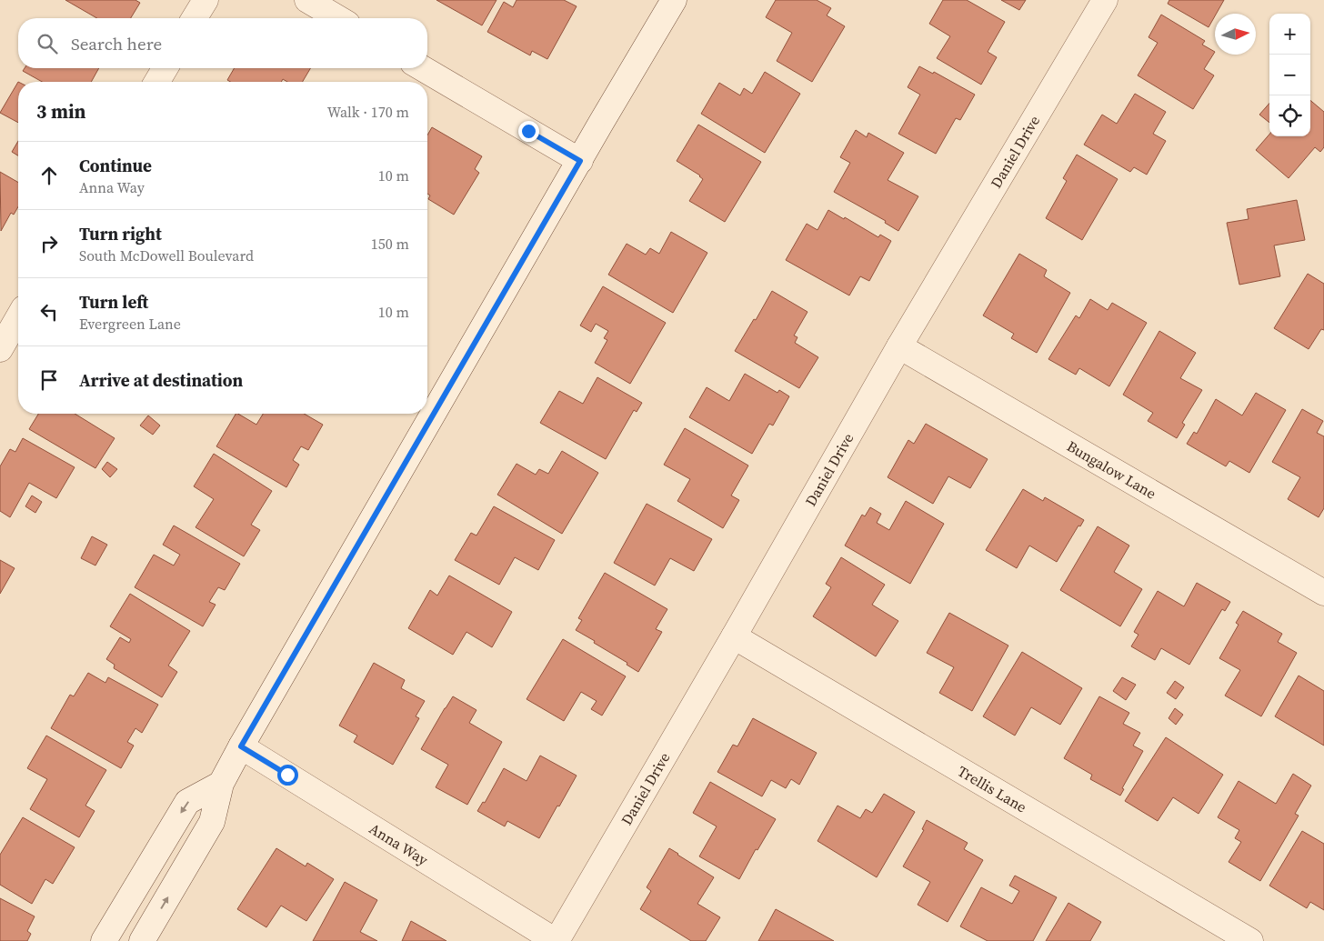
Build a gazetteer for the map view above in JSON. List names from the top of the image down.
{
  "streets": {
    "street": [
      "Daniel Drive",
      "Bungalow Lane",
      "Trellis Lane",
      "Anna Way"
    ]
  },
  "crossings": [
    ["Daniel Drive", "Bungalow Lane"],
    ["Daniel Drive", "Trellis Lane"],
    ["Daniel Drive", "Anna Way"]
  ],
  "north": "right",
  "page": {
    "map_buttons": ["+", "−"],
    "search": "Search here",
    "heading": ["3 min", "Walk · 170 m"],
    "list": [
      ["Continue", "Anna Way", "10 m"],
      ["Turn right", "South McDowell Boulevard", "150 m"],
      ["Turn left", "Evergreen Lane", "10 m"],
      "Arrive at destination"
    ]
  }
}
